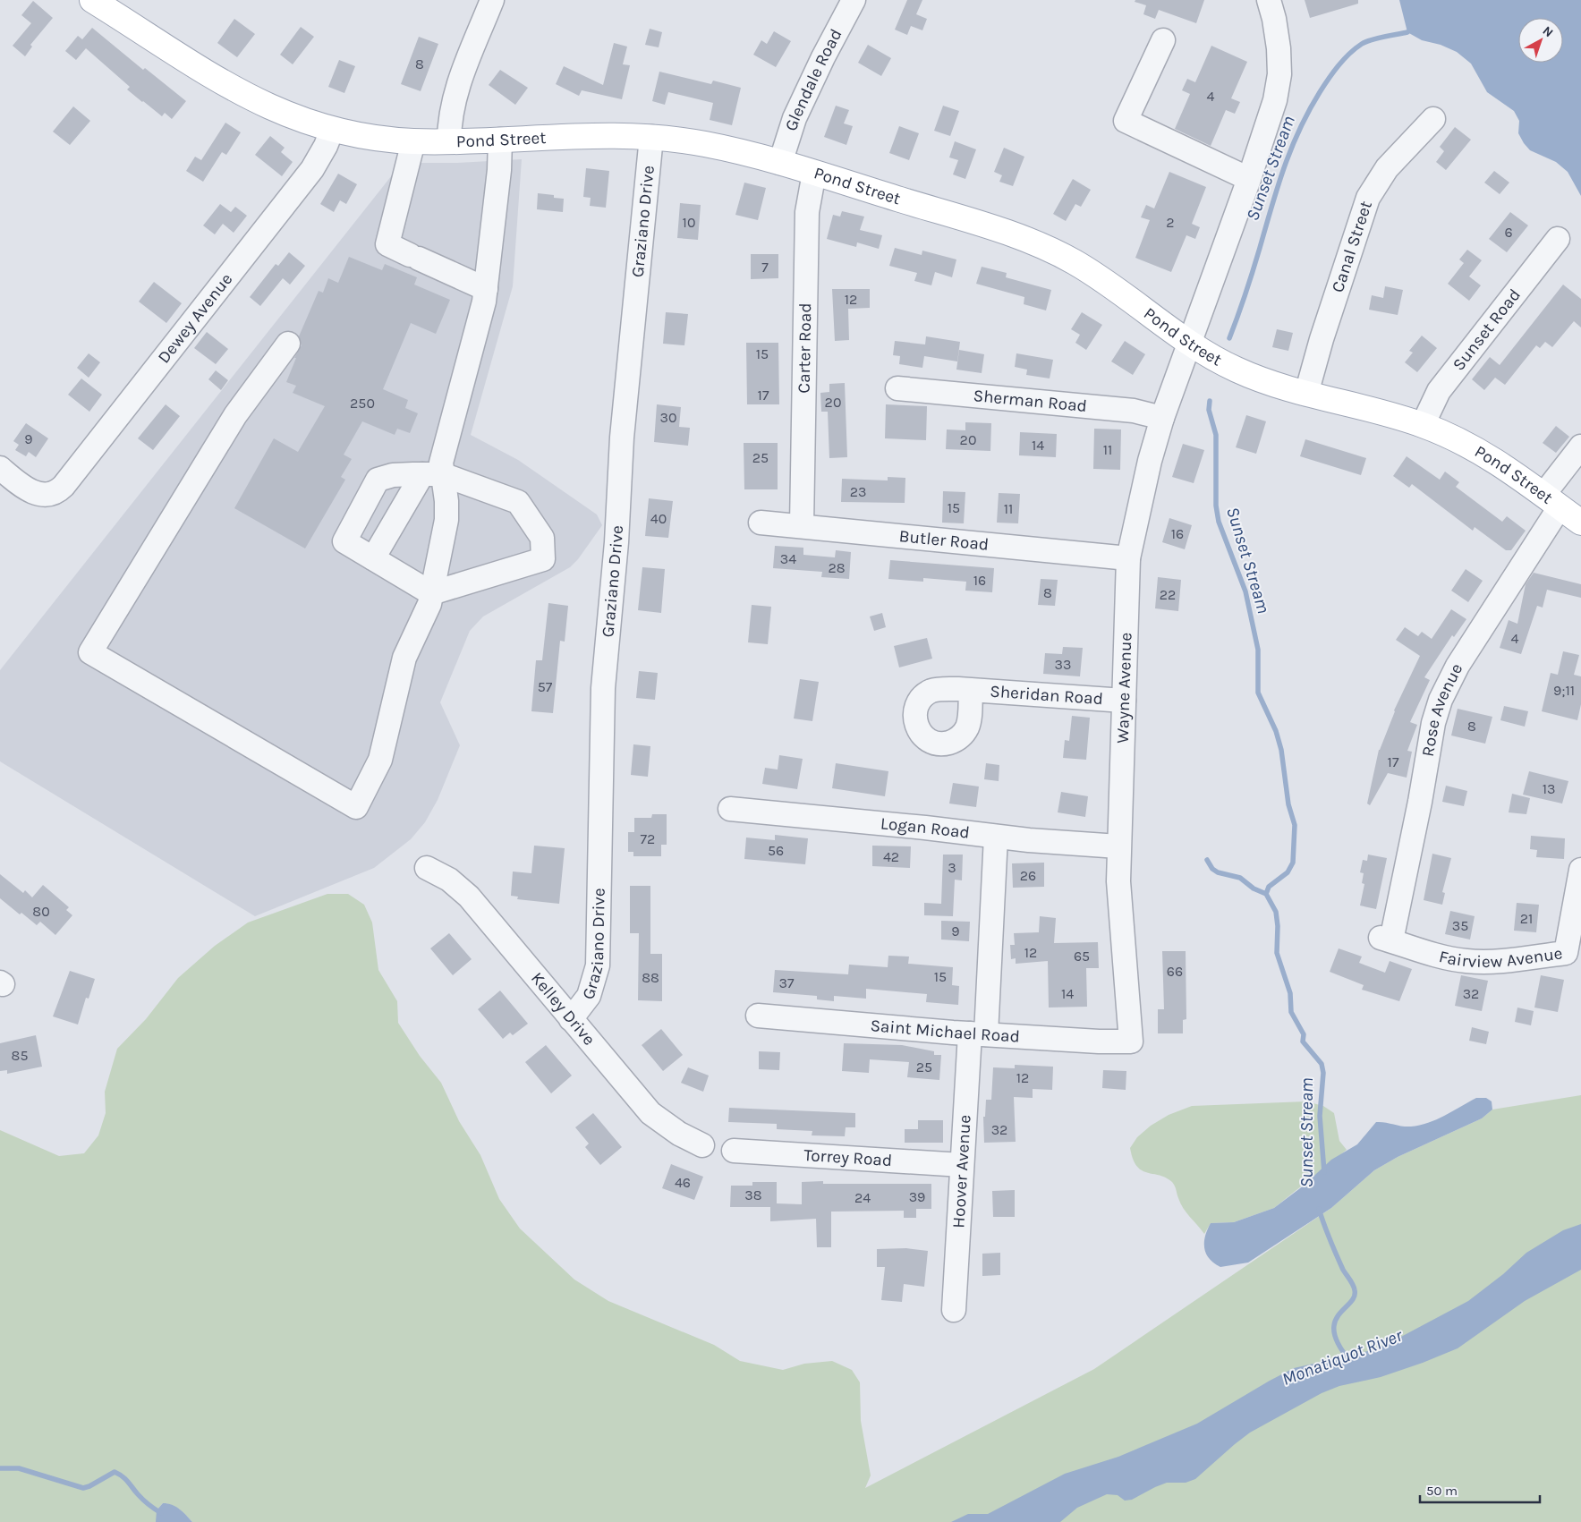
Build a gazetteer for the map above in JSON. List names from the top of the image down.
{
  "streets": {
    "main road": ["Pond Street"],
    "street": [
      "Glendale Road",
      "Graziano Drive",
      "Canal Street",
      "Dewey Avenue",
      "Sunset Road",
      "Carter Road",
      "Sherman Road",
      "Butler Road",
      "Wayne Avenue",
      "Sheridan Road",
      "Rose Avenue",
      "Logan Road",
      "Fairview Avenue",
      "Kelley Drive",
      "Saint Michael Road",
      "Torrey Road",
      "Hoover Avenue"
    ]
  },
  "crossings": [
    ["Glendale Road", "Pond Street"],
    ["Pond Street", "Graziano Drive"],
    ["Pond Street", "Canal Street"],
    ["Pond Street", "Dewey Avenue"],
    ["Pond Street", "Sunset Road"],
    ["Pond Street", "Carter Road"],
    ["Pond Street", "Wayne Avenue"],
    ["Pond Street", "Rose Avenue"],
    ["Graziano Drive", "Kelley Drive"],
    ["Carter Road", "Butler Road"],
    ["Sherman Road", "Wayne Avenue"],
    ["Butler Road", "Wayne Avenue"],
    ["Wayne Avenue", "Sheridan Road"],
    ["Wayne Avenue", "Logan Road"],
    ["Wayne Avenue", "Saint Michael Road"],
    ["Rose Avenue", "Fairview Avenue"],
    ["Logan Road", "Hoover Avenue"],
    ["Saint Michael Road", "Hoover Avenue"],
    ["Torrey Road", "Hoover Avenue"]
  ],
  "water": ["Sunset Stream", "Monatiquot River"],
  "house_numbers": [
    "8",
    "4",
    "10",
    "2",
    "6",
    "7",
    "12",
    "15",
    "17",
    "20",
    "250",
    "30",
    "9",
    "20",
    "14",
    "11",
    "25",
    "23",
    "15",
    "11",
    "40",
    "16",
    "34",
    "28",
    "16",
    "8",
    "22",
    "4",
    "33",
    "57",
    "9;11",
    "8",
    "17",
    "13",
    "72",
    "56",
    "42",
    "3",
    "26",
    "80",
    "21",
    "35",
    "9",
    "12",
    "65",
    "66",
    "15",
    "88",
    "37",
    "14",
    "32",
    "85",
    "25",
    "12",
    "32",
    "46",
    "38",
    "39",
    "24"
  ],
  "scale_bar": "50 m",
  "north": "top right"
}
